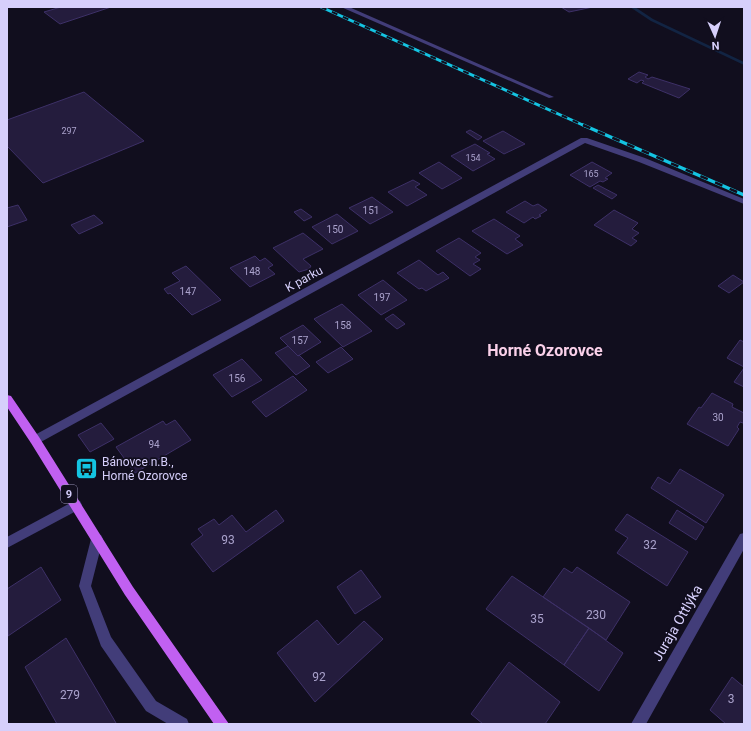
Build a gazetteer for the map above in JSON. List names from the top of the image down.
{
  "streets": {
    "main road": ["9"],
    "street": ["K parku", "Juraja Ottlýka"]
  },
  "crossings": [
    ["K parku", "9"]
  ],
  "districts": ["Horné Ozorovce"],
  "places": {
    "bus stop": ["Bánovce n.B., Horné Ozorovce"]
  },
  "house_numbers": [
    "297",
    "154",
    "165",
    "151",
    "150",
    "148",
    "147",
    "197",
    "158",
    "157",
    "156",
    "30",
    "94",
    "93",
    "32",
    "230",
    "35",
    "92",
    "279",
    "3"
  ],
  "north": "bottom"
}
